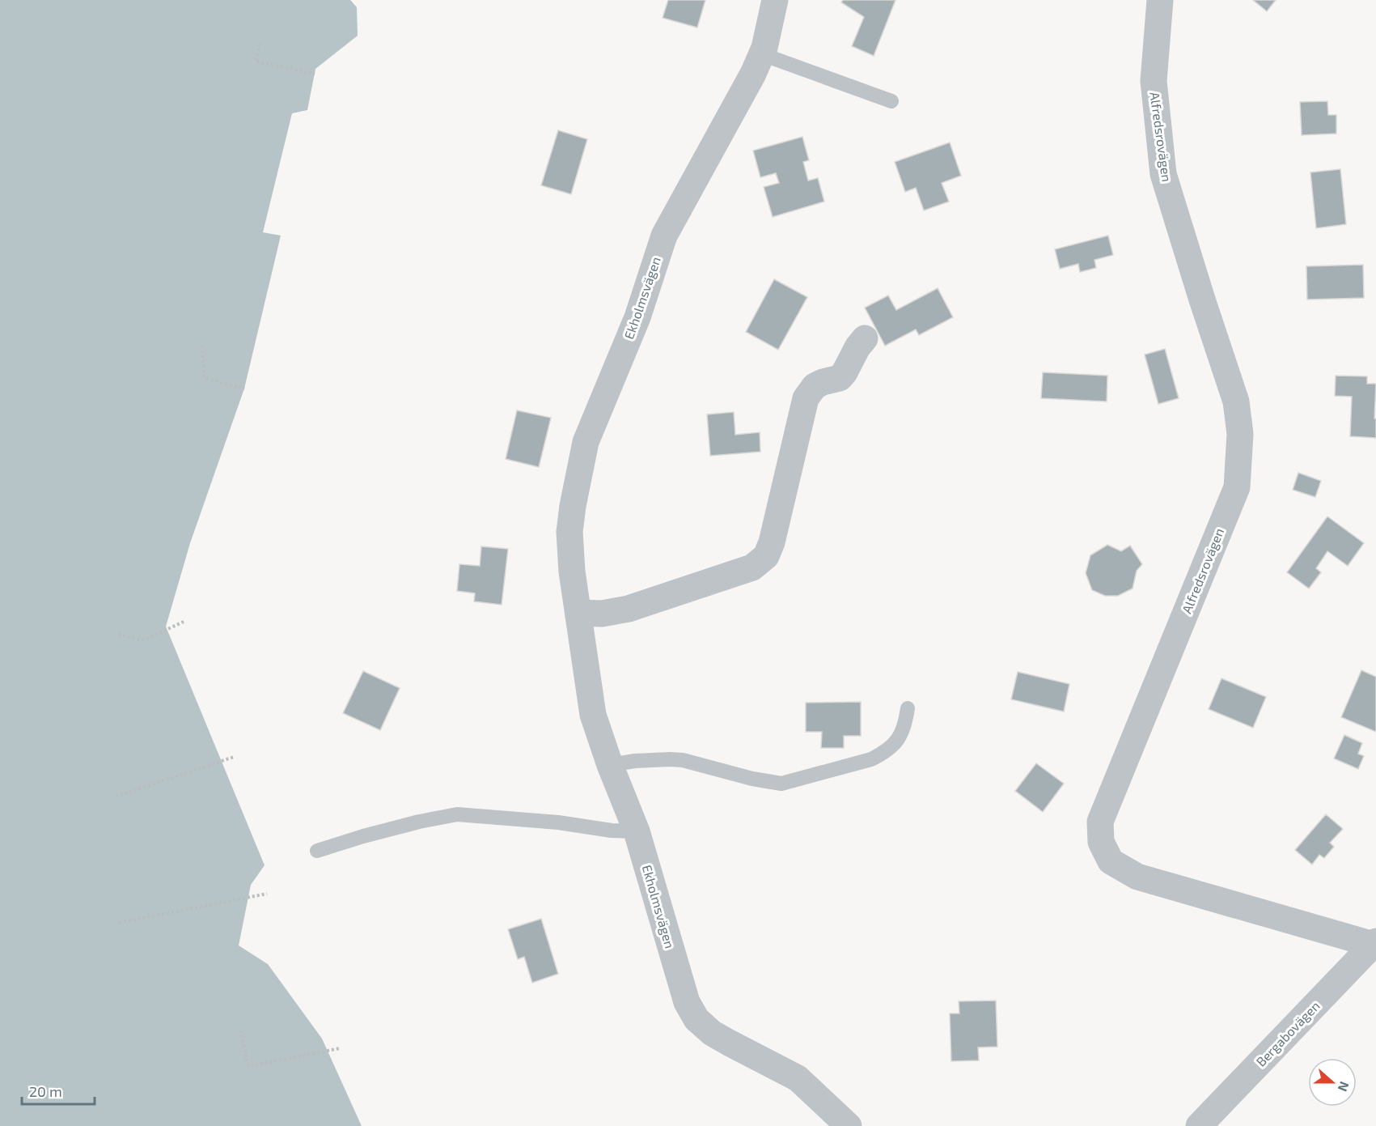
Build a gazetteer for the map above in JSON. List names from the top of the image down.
{
  "streets": {
    "street": ["Alfredsrovägen", "Ekholmsvägen", "Bergabovägen"]
  },
  "crossings": [
    ["Alfredsrovägen", "Bergabovägen"]
  ],
  "scale_bar": "20 m",
  "north": "right"
}
